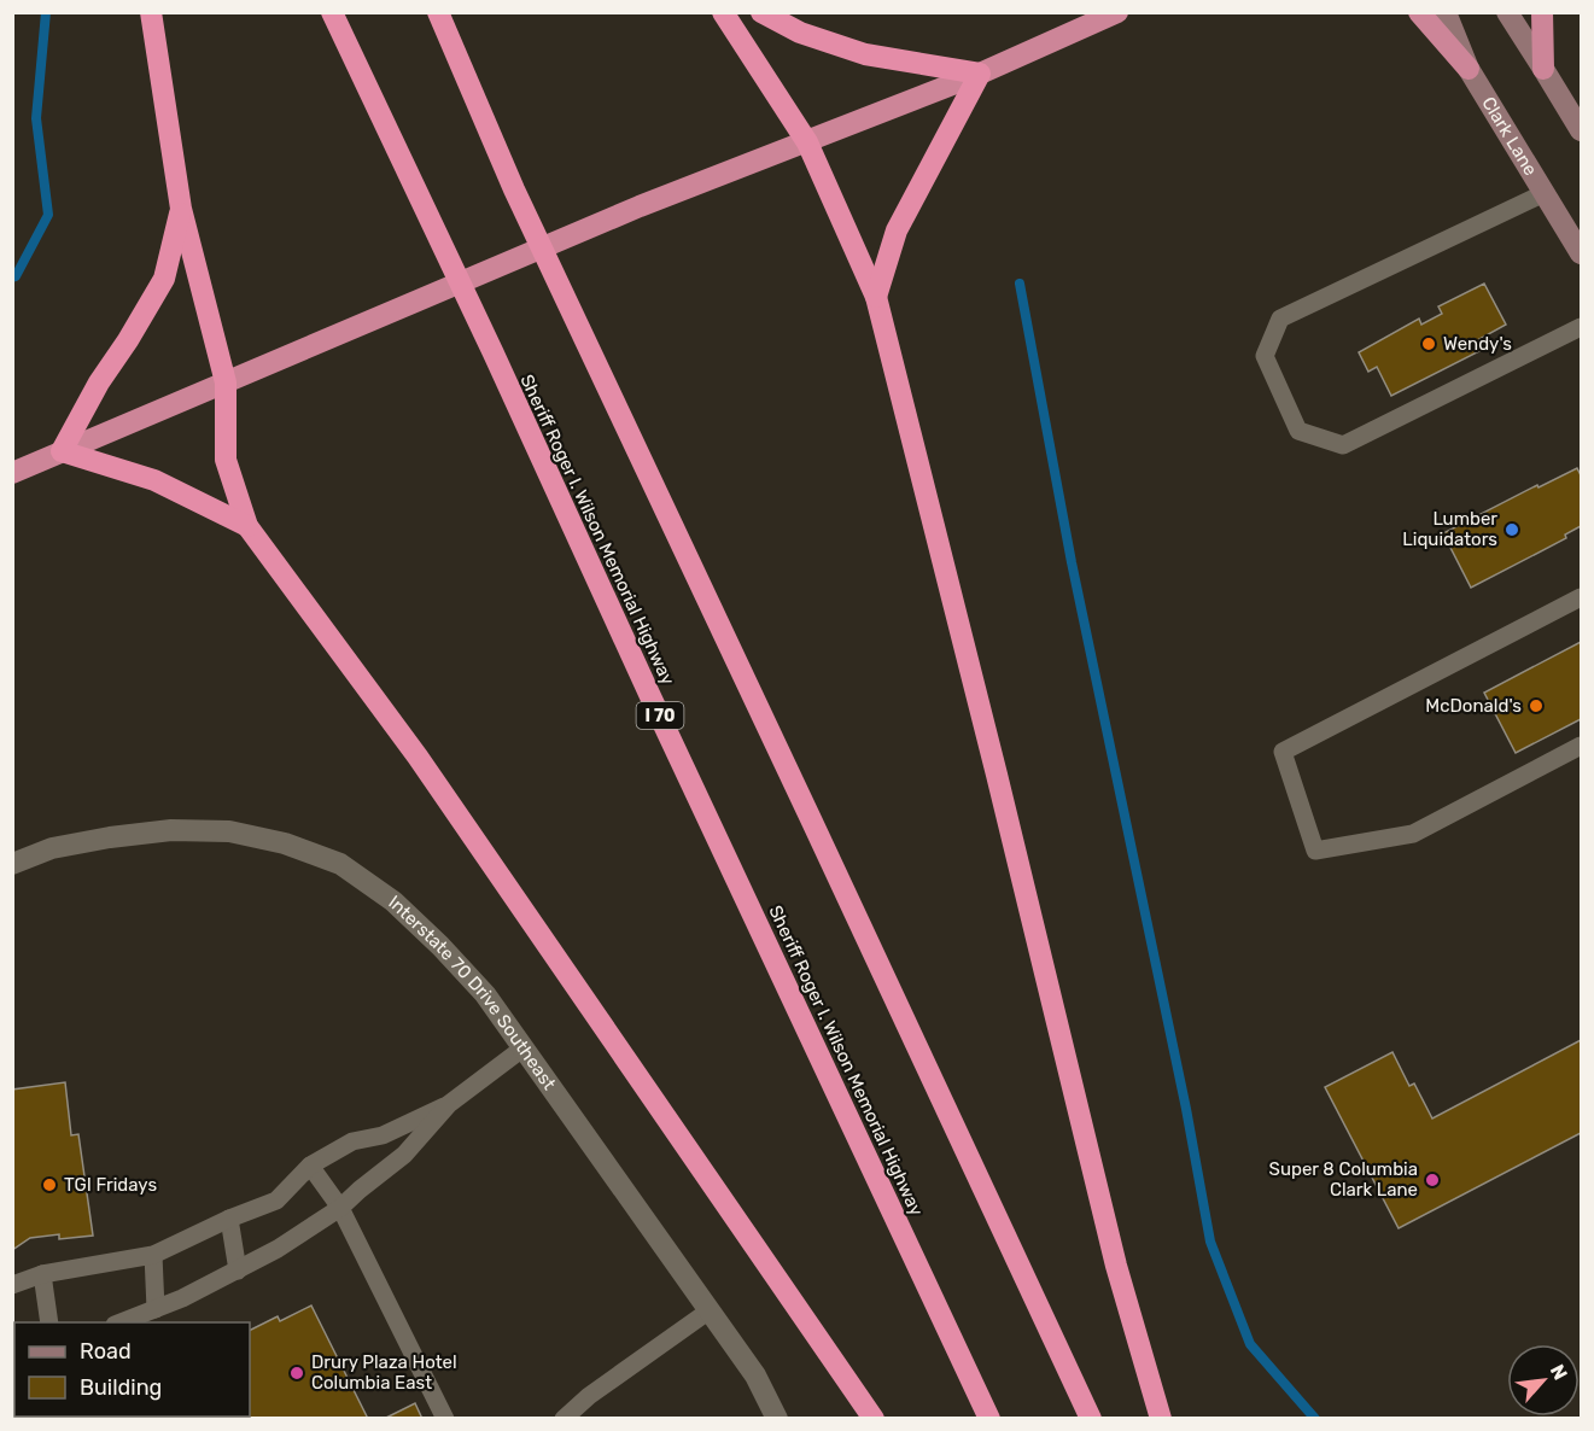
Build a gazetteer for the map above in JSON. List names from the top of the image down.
{
  "streets": {
    "highway": ["Sheriff Roger I. Wilson Memorial Highway", "I 70"],
    "main road": ["Clark Lane"],
    "street": ["Interstate 70 Drive Southeast"]
  },
  "places": [
    "Wendy's",
    "Lumber Liquidators",
    "McDonald's",
    "Super 8 Columbia Clark Lane",
    "TGI Fridays",
    "Drury Plaza Hotel Columbia East"
  ],
  "legend": ["Road", "Building"],
  "north": "top right"
}
